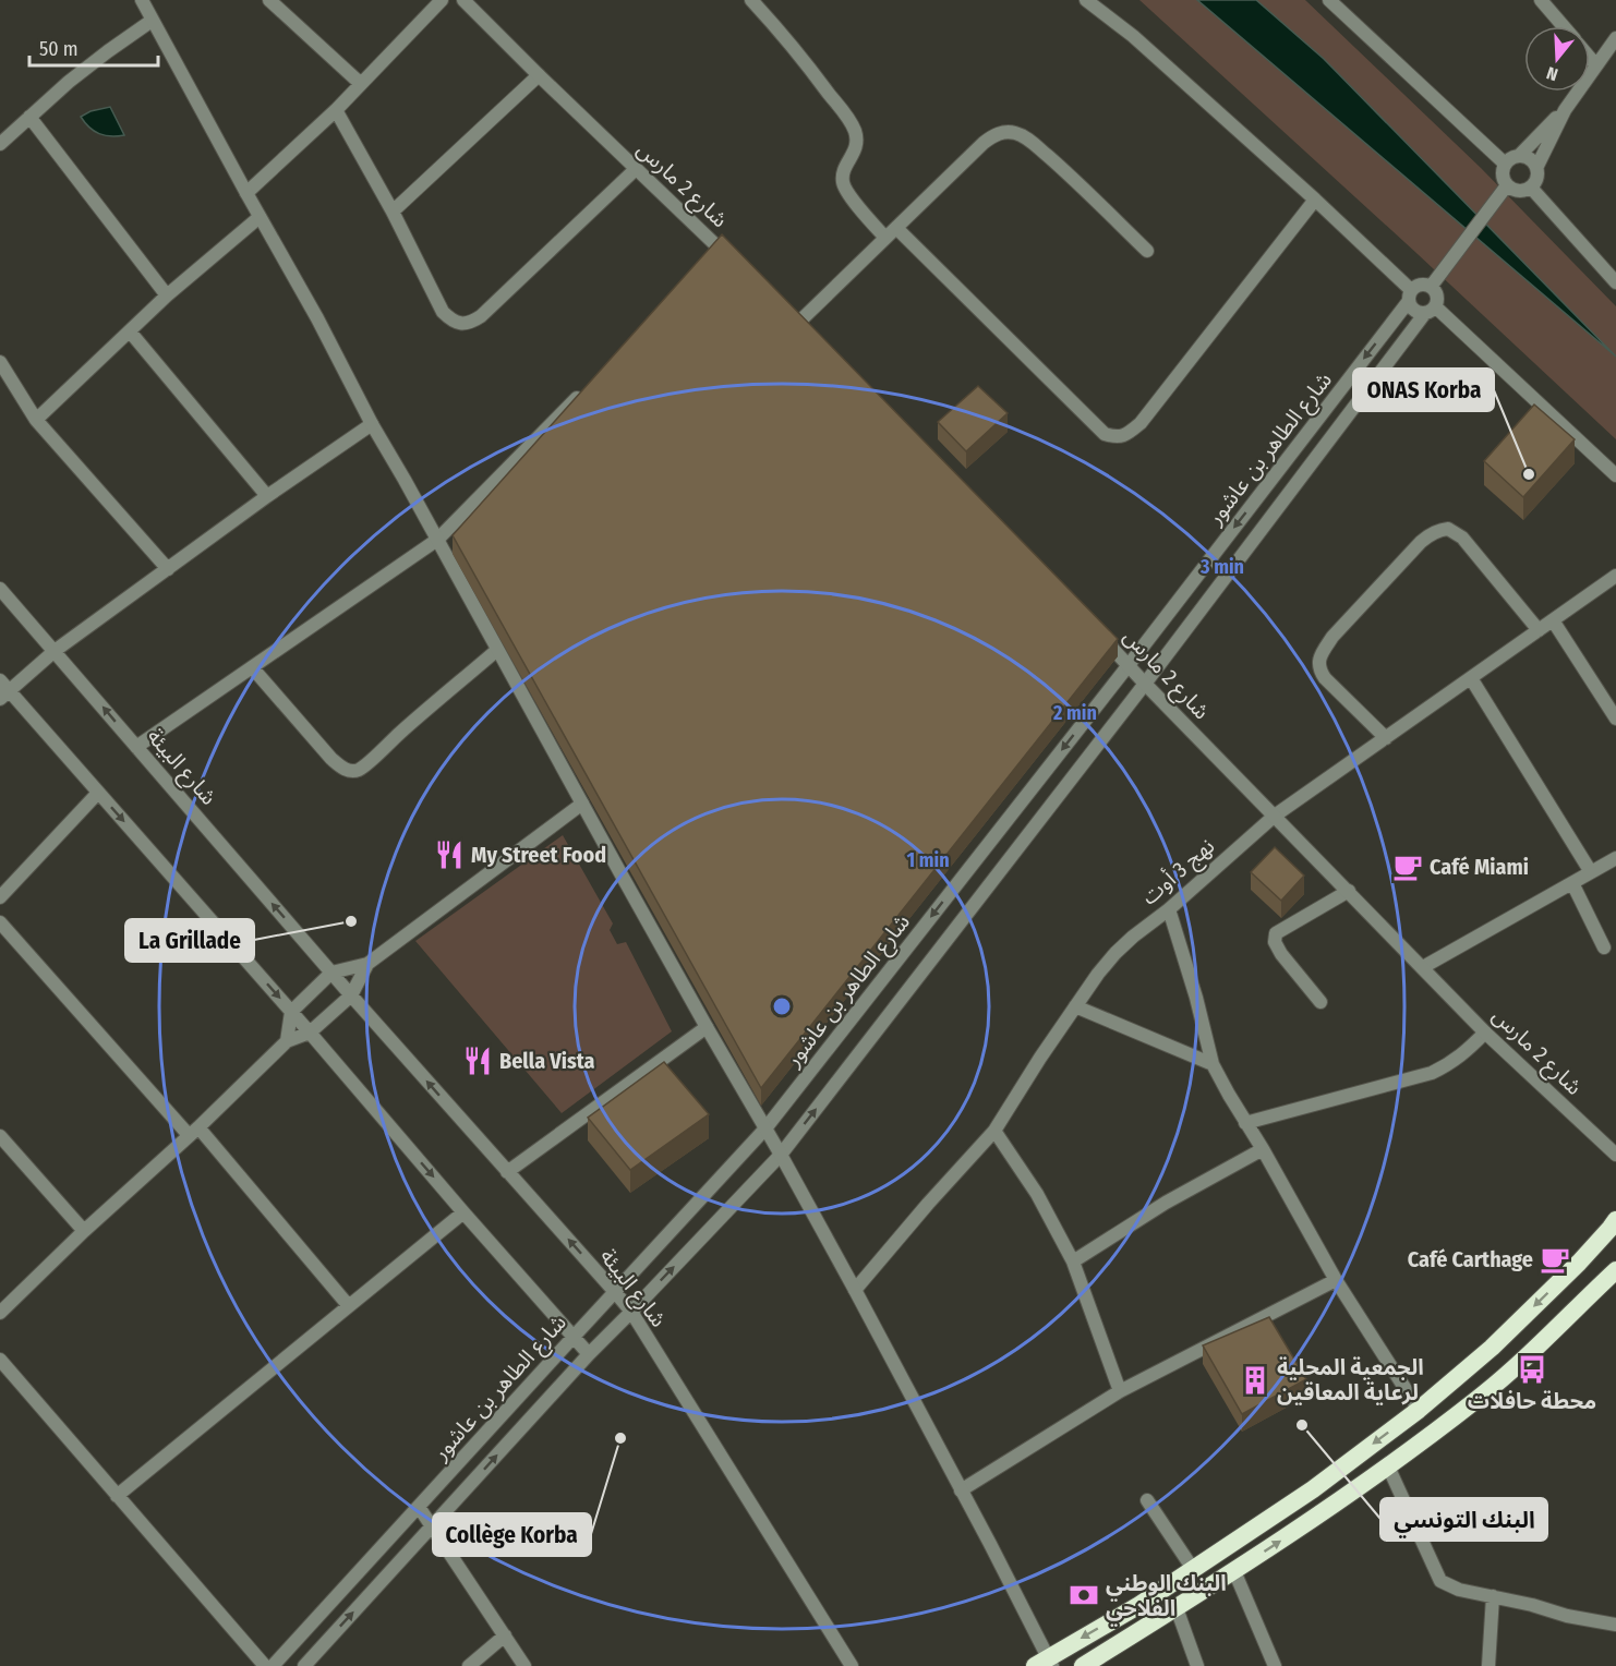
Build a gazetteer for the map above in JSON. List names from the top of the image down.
{
  "streets": {
    "street": [
      "شارع 2 مارس",
      "شارع الطاهر بن عاشور",
      "شارع البيئة",
      "نهج 3 أوت"
    ]
  },
  "crossings": [
    ["شارع 2 مارس", "شارع الطاهر بن عاشور"],
    ["شارع 2 مارس", "نهج 3 أوت"],
    ["شارع الطاهر بن عاشور", "شارع البيئة"]
  ],
  "places": {
    "other": [
      "ONAS Korba",
      "La Grillade",
      "البنك التونسي",
      "Collège Korba"
    ],
    "restaurant": ["My Street Food", "Bella Vista"],
    "cafe": ["Café Miami", "Café Carthage"],
    "bus stop": ["محطة حافلات"],
    "building": ["الجمعية المحلية لرعاية المعاقين"],
    "bank": ["البنك الوطني الفلاحي"]
  },
  "scale_bar": "50 m",
  "north": "bottom",
  "rings": ["3 min", "2 min", "1 min"]
}
